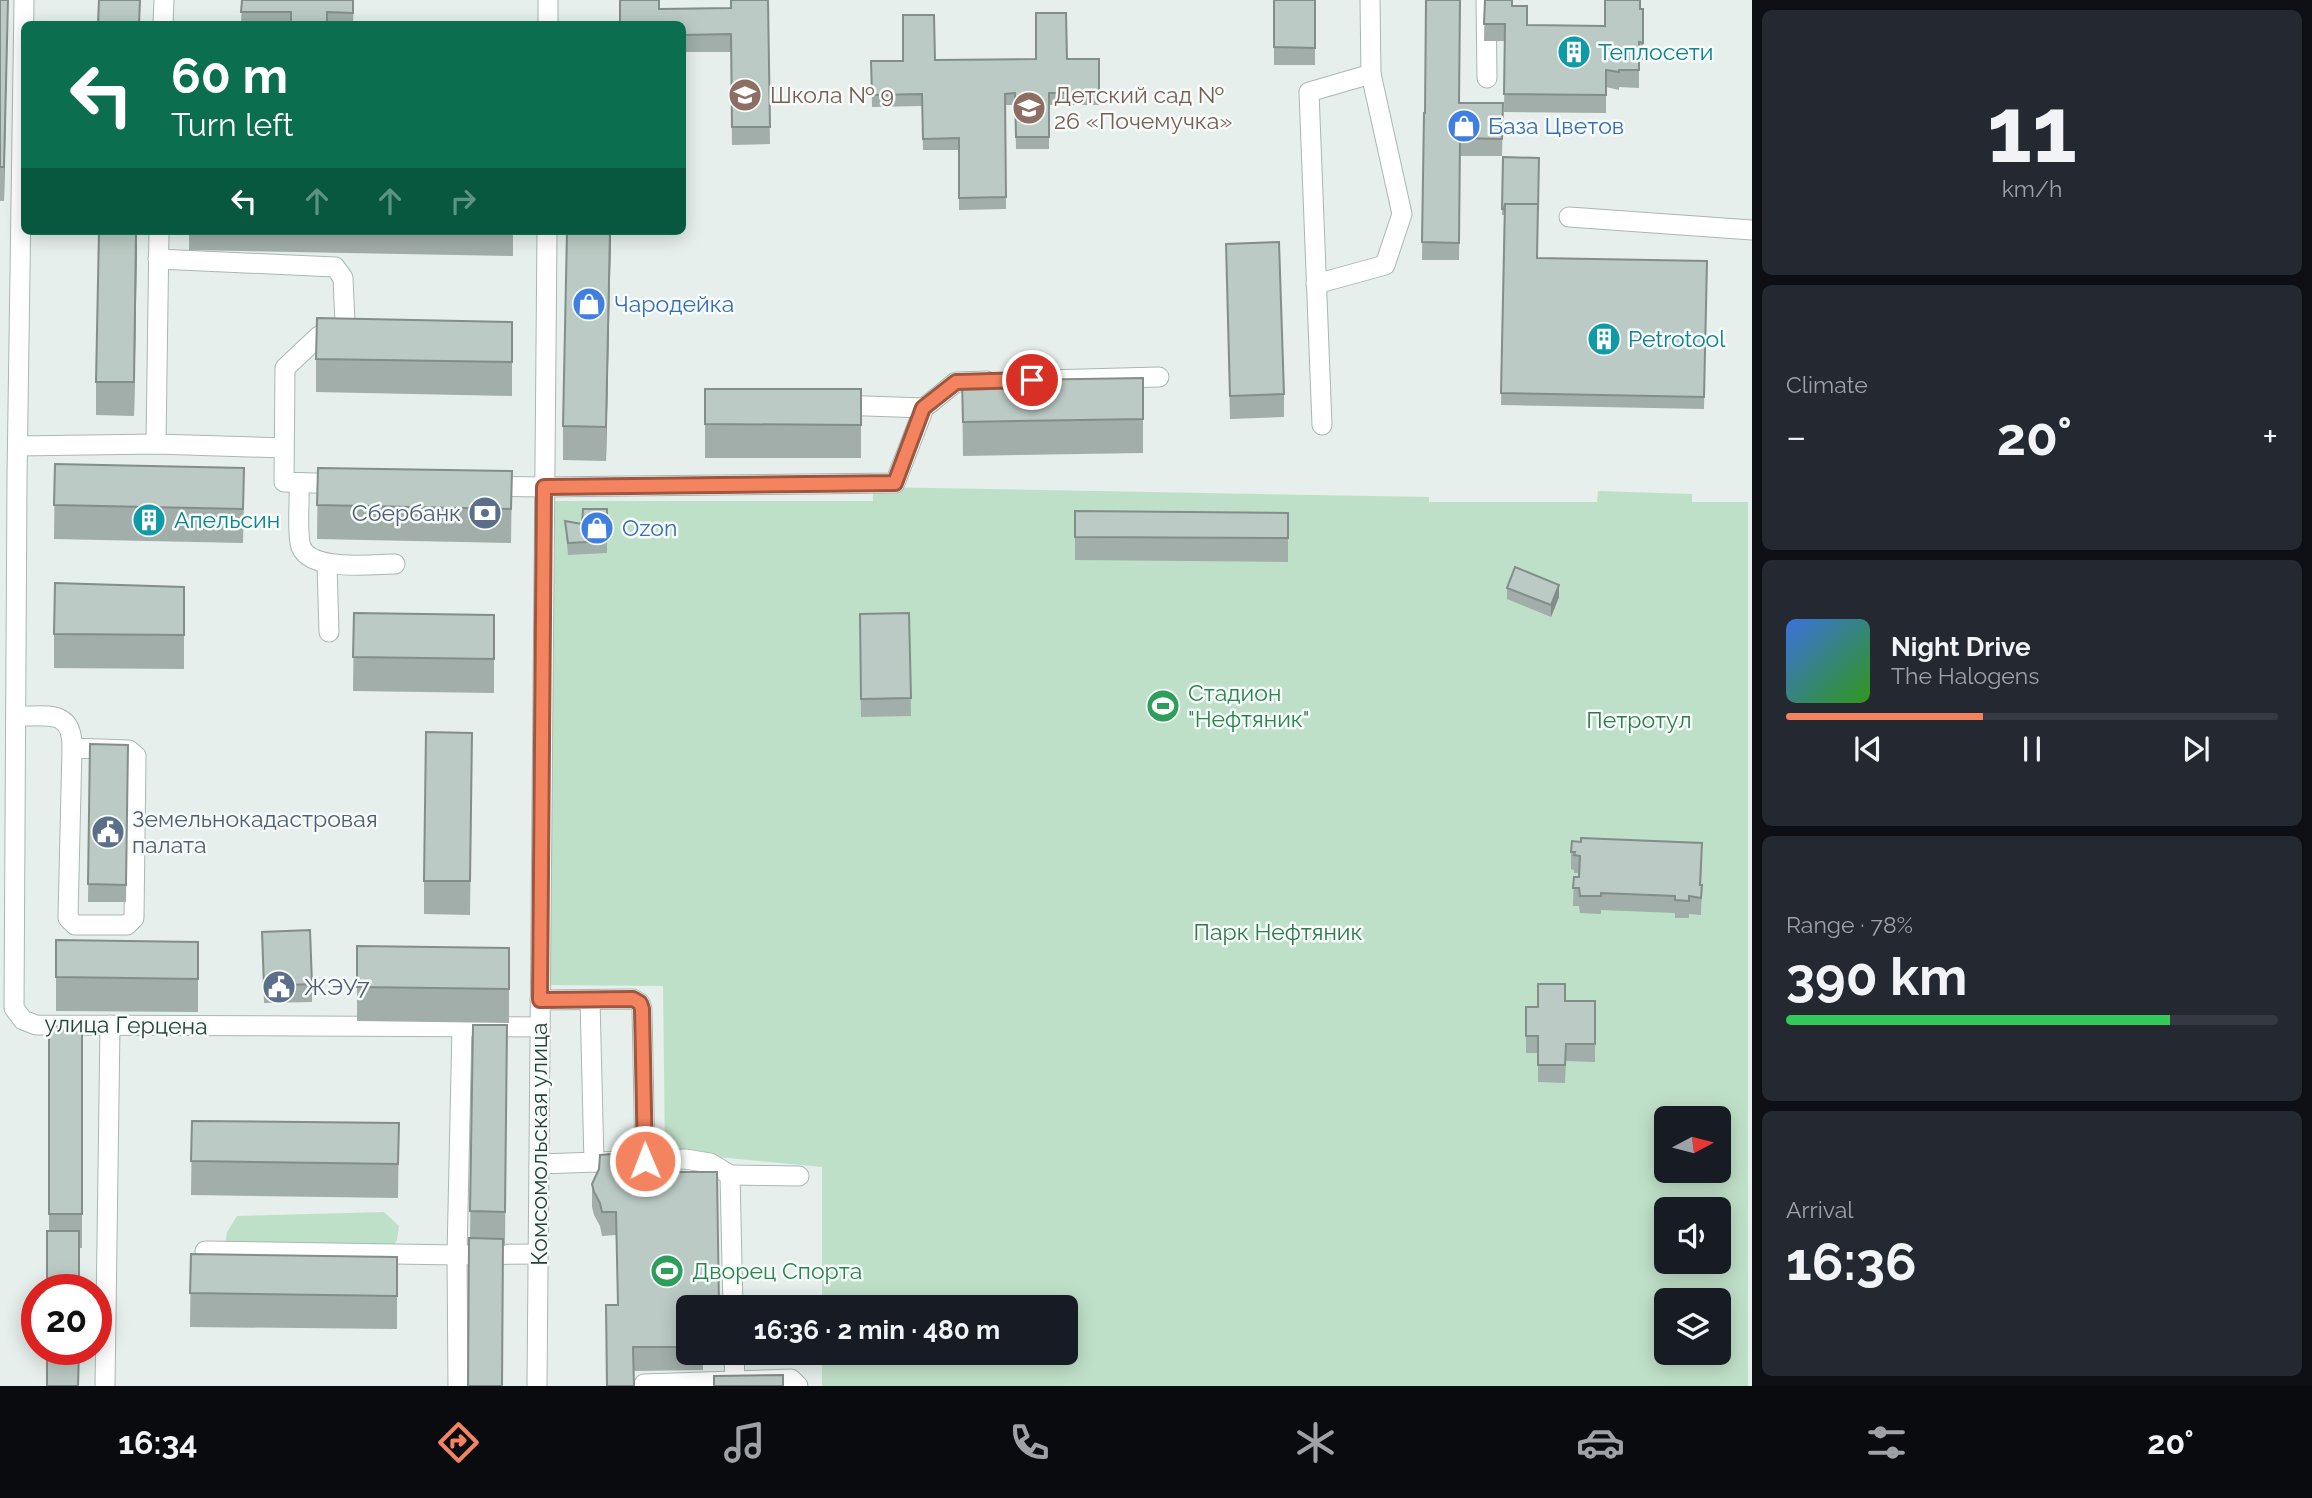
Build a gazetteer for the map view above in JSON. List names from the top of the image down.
{
  "streets": {
    "street": ["улица Герцена", "Комсомольская улица"]
  },
  "crossings": [
    ["улица Герцена", "Комсомольская улица"]
  ],
  "parks": ["Петротул", "Парк Нефтяник"],
  "places": {
    "building": ["Теплосети", "Petrotool", "Апельсин"],
    "school or university": ["Школа № 9", "Детский сад № 26 «Почемучка»"],
    "shop": ["База Цветов", "Чародейка", "Ozon"],
    "bank": ["Сбербанк"],
    "sports": ["Стадион \"Нефтяник\"", "Дворец Спорта"],
    "public building": ["Земельнокадастровая палата", "ЖЭУ7"]
  },
  "north": "right",
  "page": {
    "tile": [
      ["11", "km/h"],
      "Climate",
      ["Range · 78%", "390 km"],
      ["Arrival", "16:36"]
    ],
    "turn": ["60 m", "Turn left"],
    "heat": ["−", "20°", "+"],
    "song": ["Night Drive", "The Halogens"],
    "limit": "20",
    "trip": "16:36 · 2 min · 480 m",
    "tabs": ["16:34", "20°"]
  }
}
